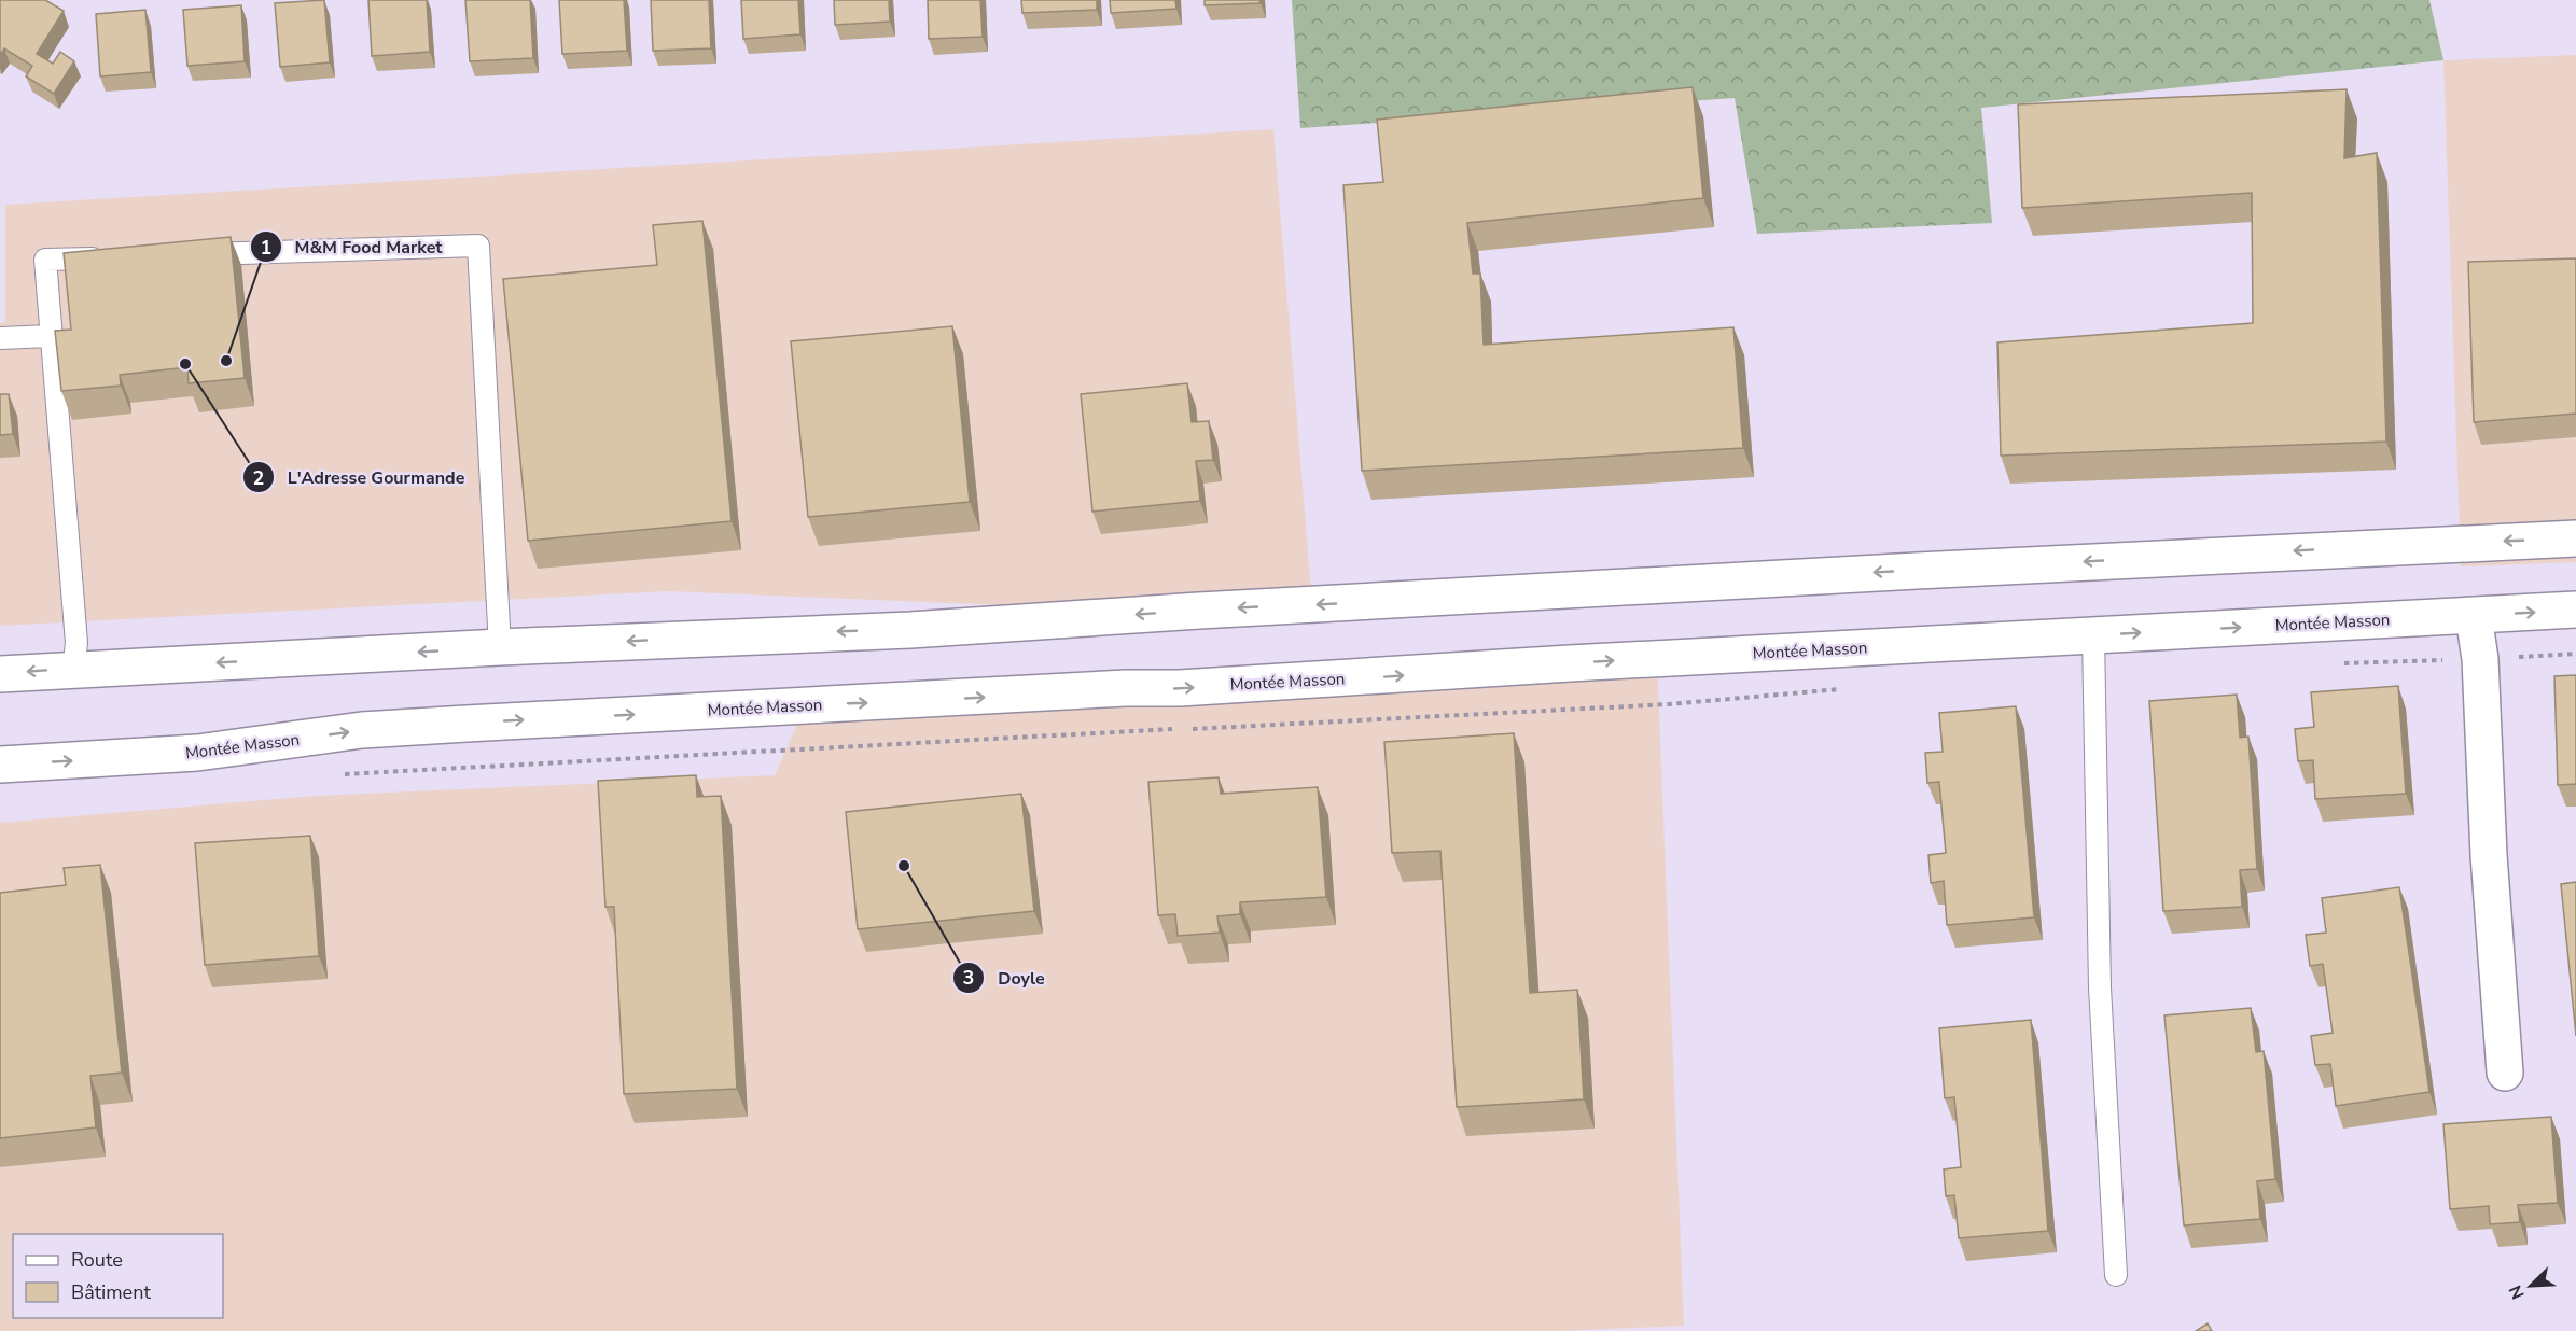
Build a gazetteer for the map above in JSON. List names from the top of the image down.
{
  "streets": {
    "main road": ["Montée Masson"]
  },
  "places": ["M&M Food Market", "L'Adresse Gourmande", "Doyle"],
  "legend": ["Route", "Bâtiment"],
  "north": "bottom left"
}
